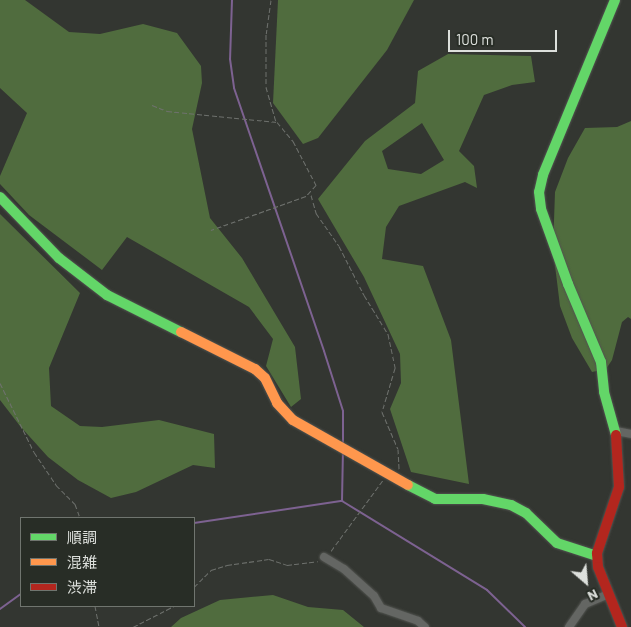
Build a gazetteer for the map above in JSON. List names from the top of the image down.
{
  "legend": ["順調", "混雑", "渋滞"],
  "scale_bar": "100 m",
  "north": "bottom right"
}
